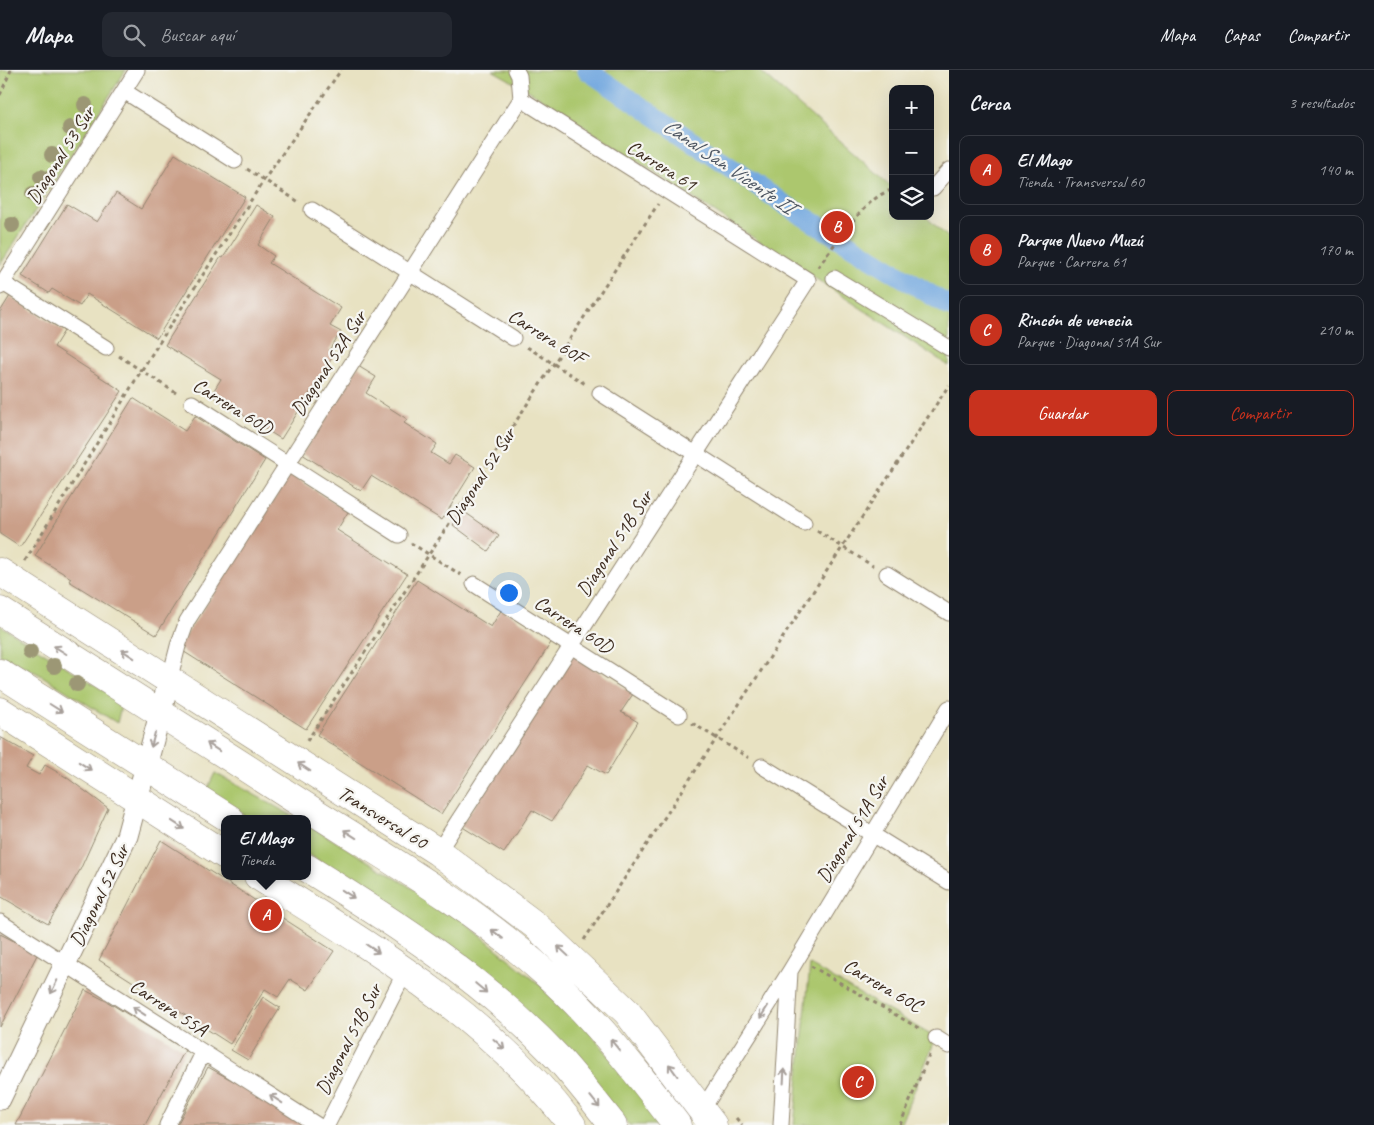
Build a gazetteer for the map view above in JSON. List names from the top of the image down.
{
  "streets": {
    "highway": ["Transversal 60"],
    "street": [
      "Diagonal 53 Sur",
      "Carrera 61",
      "Carrera 60F",
      "Diagonal 52A Sur",
      "Carrera 60D",
      "Diagonal 52 Sur",
      "Diagonal 51B Sur",
      "Diagonal 51A Sur",
      "Carrera 55A"
    ],
    "path": ["Carrera 60C"]
  },
  "crossings": [
    ["Carrera 61", "Diagonal 52A Sur"],
    ["Carrera 61", "Diagonal 52 Sur"],
    ["Carrera 61", "Diagonal 51B Sur"],
    ["Carrera 60F", "Diagonal 52A Sur"],
    ["Carrera 60F", "Diagonal 52 Sur"],
    ["Diagonal 52A Sur", "Carrera 60D"],
    ["Diagonal 52A Sur", "Diagonal 52 Sur"],
    ["Diagonal 52A Sur", "Transversal 60"],
    ["Carrera 60D", "Diagonal 51B Sur"],
    ["Diagonal 52 Sur", "Transversal 60"],
    ["Diagonal 52 Sur", "Carrera 55A"],
    ["Diagonal 51B Sur", "Transversal 60"],
    ["Transversal 60", "Diagonal 51A Sur"],
    ["Diagonal 51A Sur", "Carrera 60C"]
  ],
  "one_way": ["Carrera 55A"],
  "water": ["Canal San Vicente II"],
  "page": {
    "header": "Mapa",
    "search": "Buscar aquí",
    "nav": ["Mapa", "Capas", "Compartir"],
    "heading": ["Cerca", "3 resultados"],
    "map_buttons": ["+", "−"],
    "list": [
      {
        "mark": "A",
        "name": "El Mago",
        "note": "Tienda · Transversal 60",
        "value": "140 m"
      },
      {
        "mark": "B",
        "name": "Parque Nuevo Muzú",
        "note": "Parque · Carrera 61",
        "value": "170 m"
      },
      {
        "mark": "C",
        "name": "Rincón de venecia",
        "note": "Parque · Diagonal 51A Sur",
        "value": "210 m"
      }
    ],
    "pins": ["B", "A", "C"],
    "buttons": ["Guardar", "Compartir"],
    "popup": ["El Mago", "Tienda"]
  }
}
